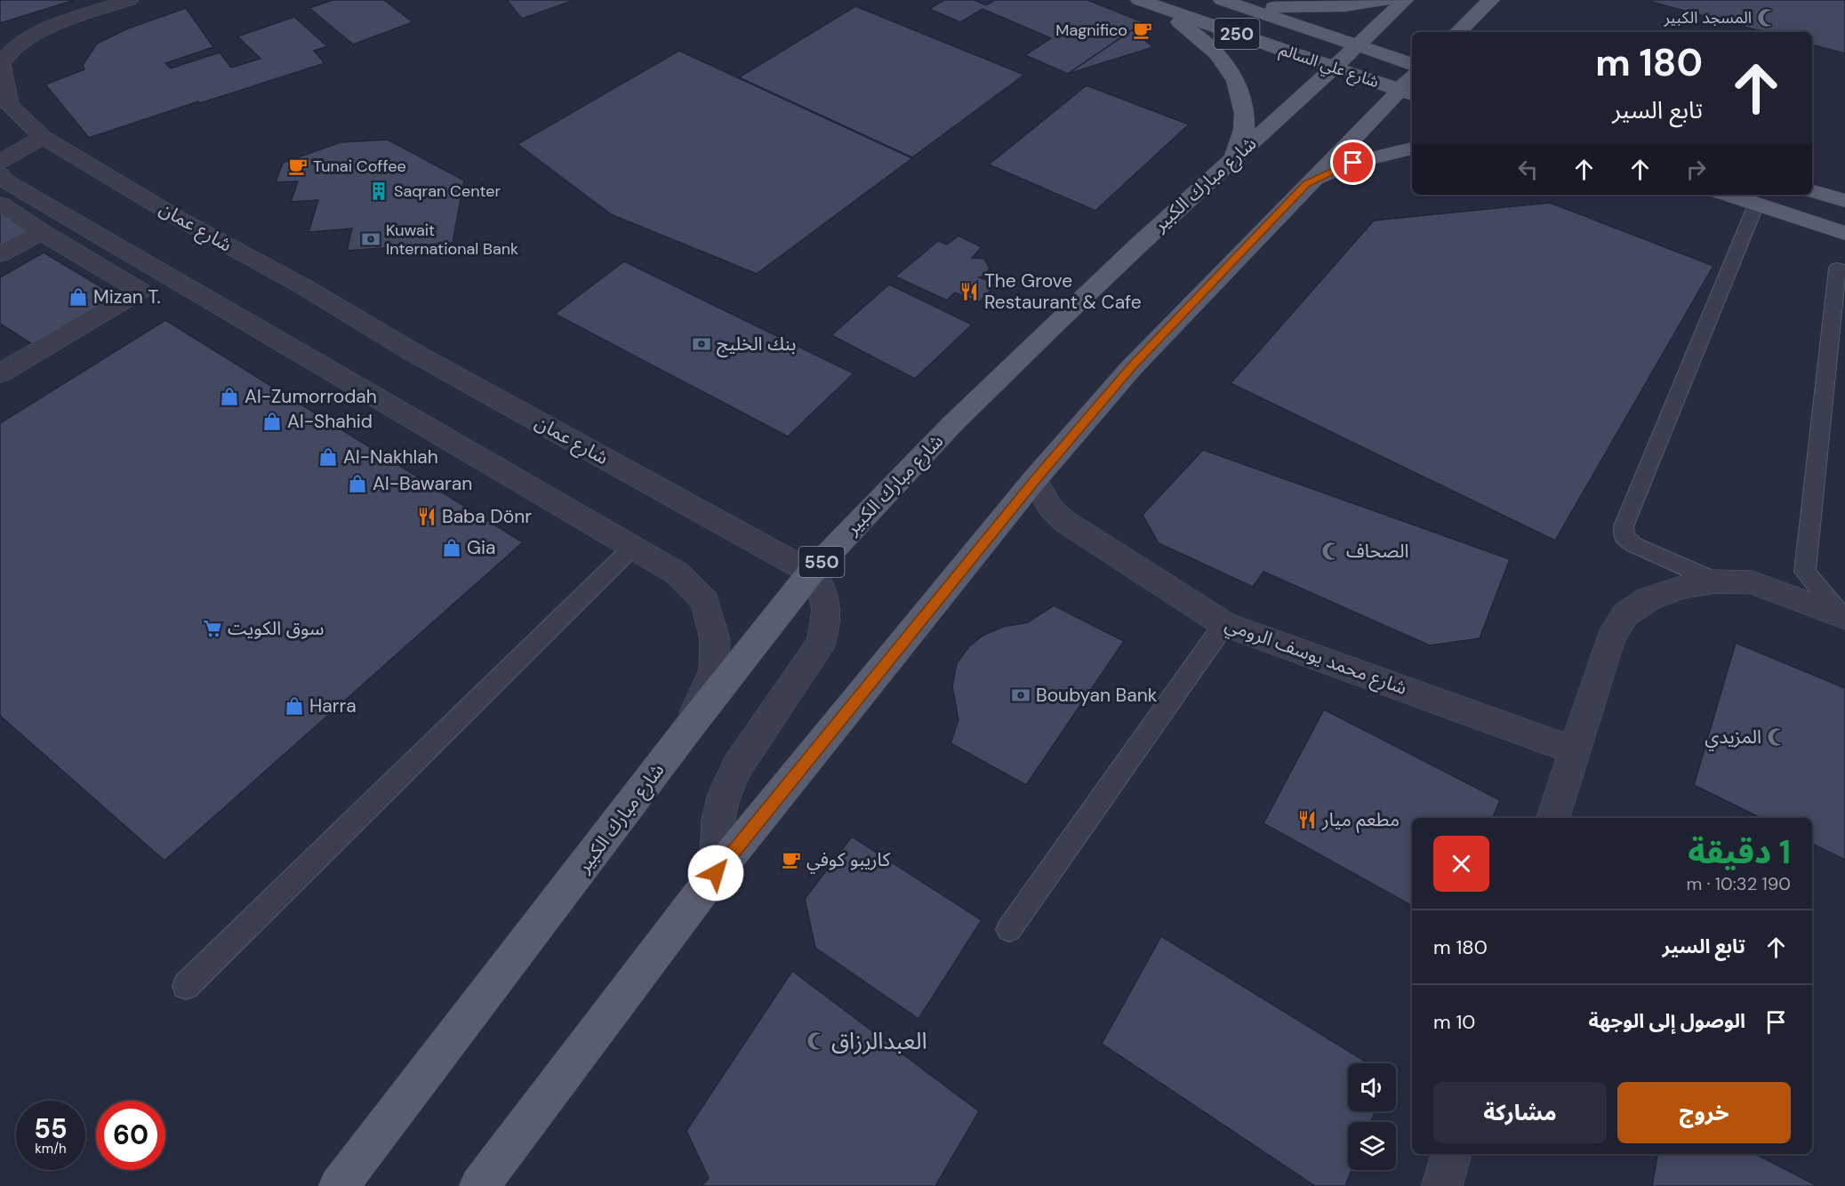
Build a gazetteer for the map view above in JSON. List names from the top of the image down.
{
  "streets": {
    "main road": [
      "250",
      "شارع علي السالم",
      "شارع مبارك الكبير",
      "550"
    ],
    "street": ["شارع عمان", "شارع محمد يوسف الرومي"]
  },
  "crossings": [
    ["شارع علي السالم", "شارع مبارك الكبير"],
    ["شارع مبارك الكبير", "شارع عمان"]
  ],
  "places": {
    "mosque": [
      "المسجد الكبير",
      "الصحاف",
      "المزيدي",
      "العبدالرزاق"
    ],
    "cafe": ["Magnifico", "Tunai Coffee", "كاريبو كوفي"],
    "building": ["Saqran Center"],
    "bank": ["Kuwait International Bank", "بنك الخليج", "Boubyan Bank"],
    "restaurant": ["The Grove Restaurant & Cafe", "Baba Dönr", "مطعم ميار"],
    "shop": [
      "Mizan T.",
      "Al-Zumorrodah",
      "Al-Shahid",
      "Al-Nakhlah",
      "Al-Bawaran",
      "Gia",
      "Harra"
    ],
    "supermarket": ["سوق الكويت"]
  },
  "page": {
    "turn": ["180 m", "تابع السير"],
    "heading": ["1 دقيقة", "190 m · 10:32"],
    "list": [
      {
        "name": "تابع السير",
        "value": "180 m"
      },
      {
        "name": "الوصول إلى الوجهة",
        "value": "10 m"
      }
    ],
    "buttons": ["خروج", "مشاركة"],
    "speed": "55 km/h",
    "limit": "60"
  }
}
